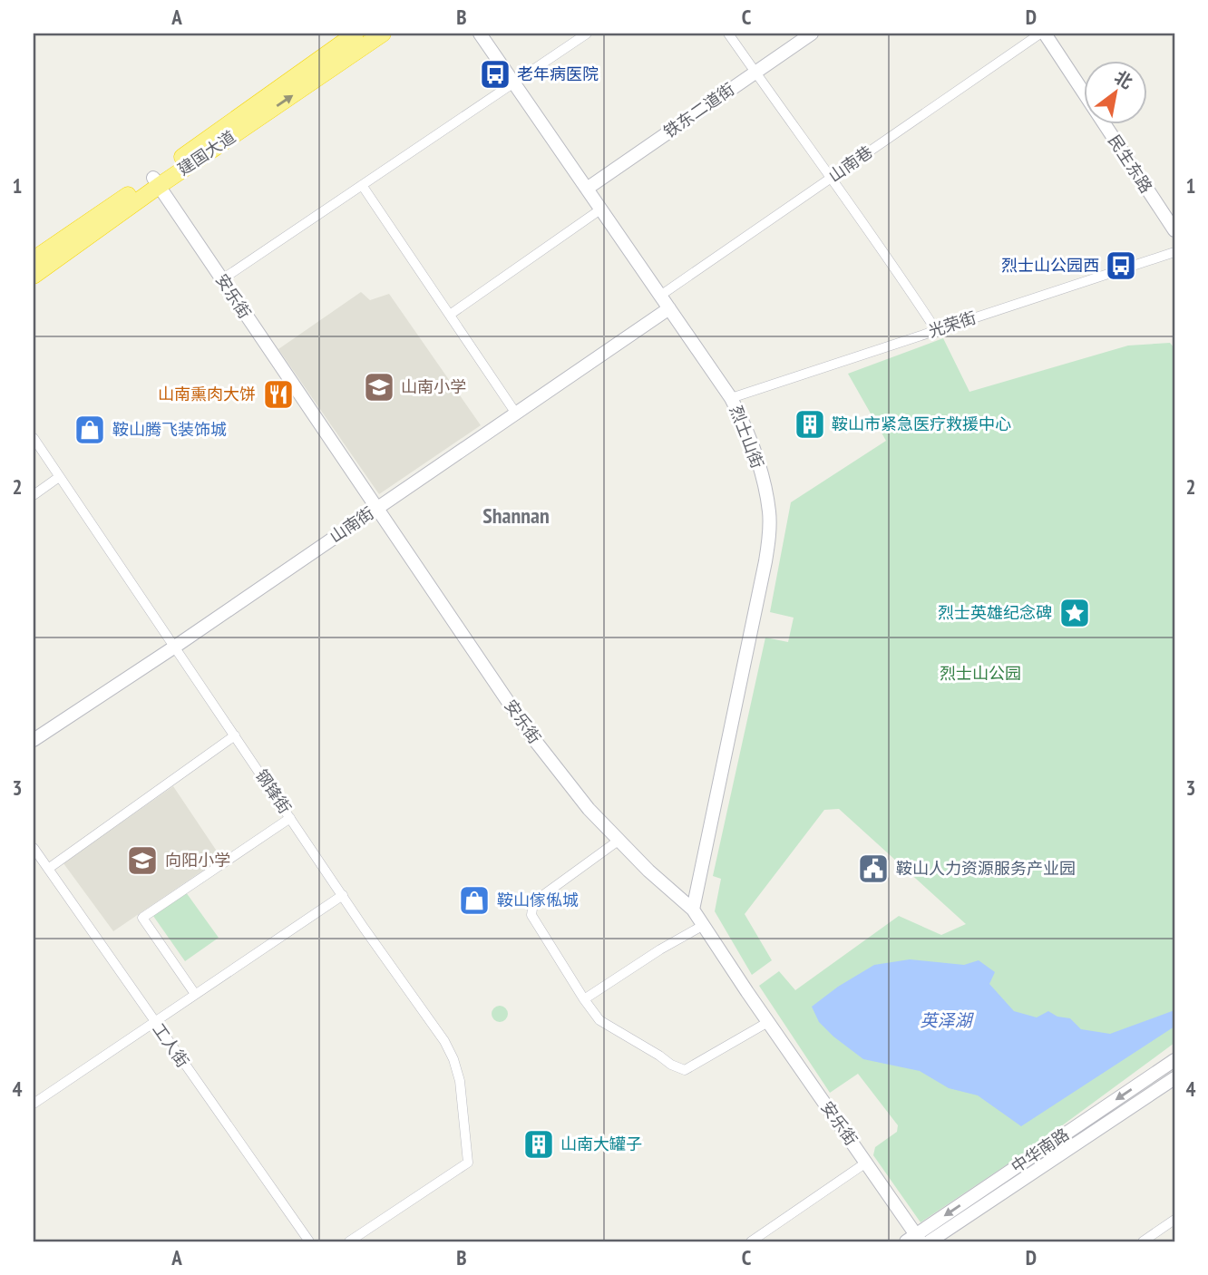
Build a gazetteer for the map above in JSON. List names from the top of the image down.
{
  "streets": {
    "highway": ["建国大道"],
    "street": [
      "铁东二道街",
      "山南巷",
      "民生东路",
      "安乐街",
      "光荣街",
      "烈士山街",
      "山南街",
      "钢锋街",
      "工人街",
      "中华南路"
    ]
  },
  "crossings": [
    ["铁东二道街", "烈士山街"],
    ["建国大道", "安乐街"],
    ["山南巷", "民生东路"],
    ["山南巷", "烈士山街"],
    ["安乐街", "烈士山街"],
    ["安乐街", "山南街"],
    ["安乐街", "中华南路"],
    ["光荣街", "烈士山街"],
    ["烈士山街", "山南街"],
    ["山南街", "钢锋街"]
  ],
  "districts": ["Shannan"],
  "water": ["英泽湖"],
  "parks": ["烈士山公园"],
  "places": {
    "bus stop": ["老年病医院", "烈士山公园西"],
    "school or university": ["山南小学", "向阳小学"],
    "restaurant": ["山南熏肉大饼"],
    "building": ["鞍山市紧急医疗救援中心", "山南大罐子"],
    "shop": ["鞍山腾飞装饰城", "鞍山傢俬城"],
    "place": ["烈士英雄纪念碑"],
    "public building": ["鞍山人力资源服务产业园"]
  },
  "north": "top right",
  "grid": {
    "columns": [
      "A",
      "B",
      "C",
      "D"
    ],
    "rows": [
      "1",
      "2",
      "3",
      "4"
    ]
  }
}
